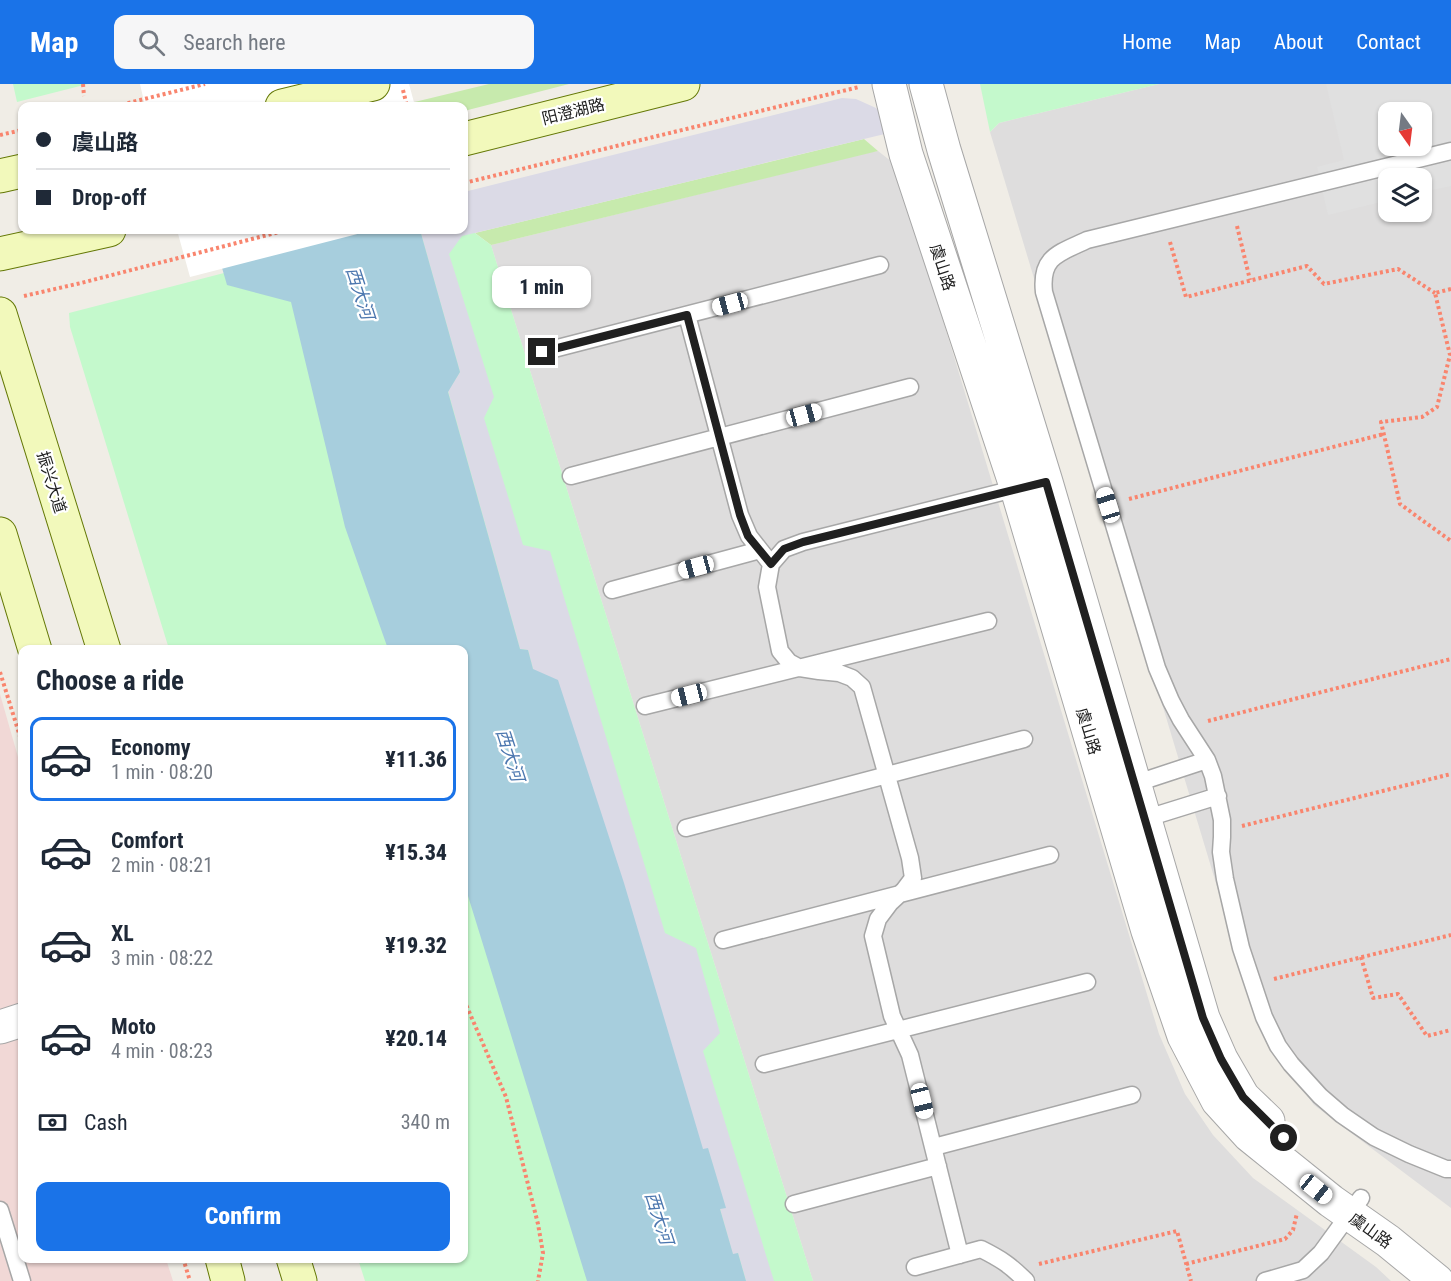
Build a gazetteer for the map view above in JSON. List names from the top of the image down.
{
  "streets": {
    "main road": ["阳澄湖路", "振兴大道"],
    "street": ["虞山路"]
  },
  "water": ["西大河"],
  "north": "bottom",
  "page": {
    "header": "Map",
    "search": "Search here",
    "nav": [
      "Home",
      "Map",
      "About",
      "Contact"
    ],
    "banner": ["虞山路", "Drop-off"],
    "bubble": "1 min",
    "heading": "Choose a ride",
    "list": [
      {
        "name": "Economy",
        "note": "1 min · 08:20",
        "value": "¥11.36"
      },
      {
        "name": "Comfort",
        "note": "2 min · 08:21",
        "value": "¥15.34"
      },
      {
        "name": "XL",
        "note": "3 min · 08:22",
        "value": "¥19.32"
      },
      {
        "name": "Moto",
        "note": "4 min · 08:23",
        "value": "¥20.14"
      }
    ],
    "pay": ["Cash", "340 m"],
    "buttons": "Confirm"
  }
}
